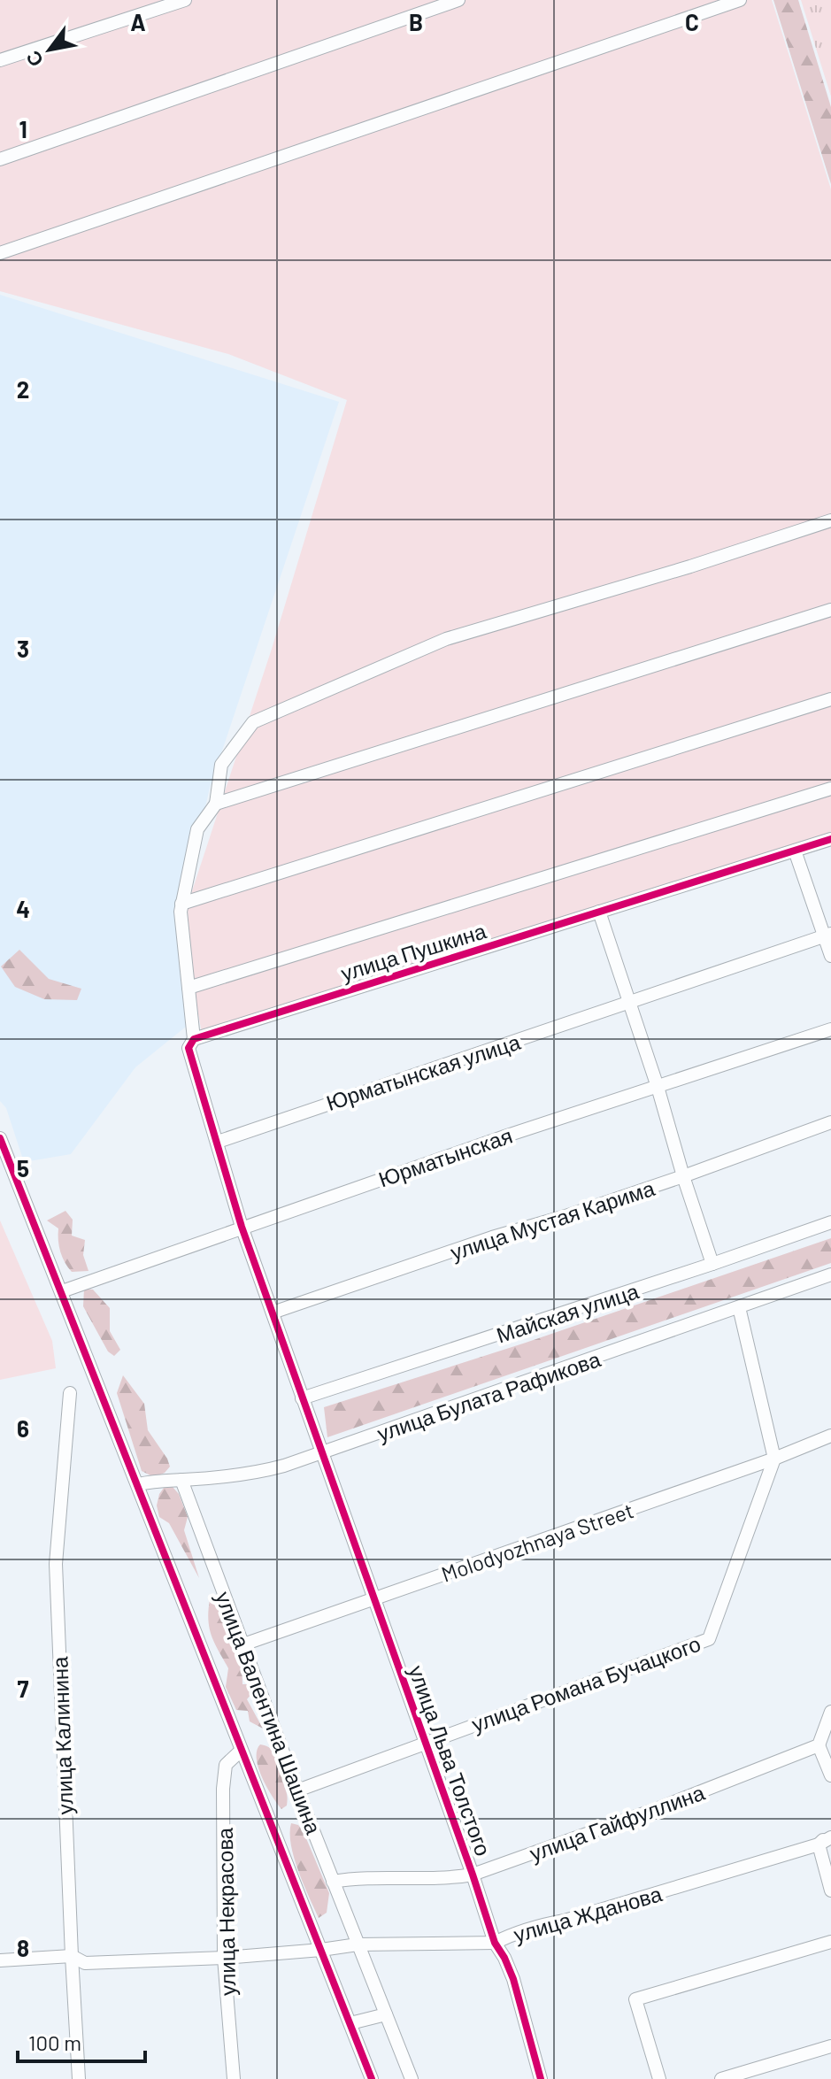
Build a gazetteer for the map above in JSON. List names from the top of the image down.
{
  "streets": {
    "street": [
      "улица Пушкина",
      "Юрматынская улица",
      "Юрматынская",
      "улица Мустая Карима",
      "Майская улица",
      "улица Булата Рафикова",
      "Molodyozhnaya Street",
      "улица Романа Бучацкого",
      "улица Валентина Шашина",
      "улица Калинина",
      "улица Льва Толстого",
      "улица Гайфуллина",
      "улица Некрасова",
      "улица Жданова"
    ]
  },
  "crossings": [
    ["Юрматынская", "улица Льва Толстого"],
    ["улица Мустая Карима", "улица Льва Толстого"],
    ["Майская улица", "улица Льва Толстого"],
    ["улица Булата Рафикова", "улица Валентина Шашина"],
    ["улица Булата Рафикова", "улица Льва Толстого"],
    ["Molodyozhnaya Street", "улица Романа Бучацкого"],
    ["Molodyozhnaya Street", "улица Валентина Шашина"],
    ["Molodyozhnaya Street", "улица Льва Толстого"],
    ["улица Романа Бучацкого", "улица Валентина Шашина"],
    ["улица Романа Бучацкого", "улица Льва Толстого"],
    ["улица Валентина Шашина", "улица Гайфуллина"],
    ["улица Валентина Шашина", "улица Жданова"],
    ["улица Калинина", "улица Жданова"],
    ["улица Льва Толстого", "улица Гайфуллина"],
    ["улица Льва Толстого", "улица Жданова"],
    ["улица Некрасова", "улица Жданова"]
  ],
  "scale_bar": "100 m",
  "north": "bottom left",
  "grid": {
    "columns": ["A", "B", "C"],
    "rows": [
      "1",
      "2",
      "3",
      "4",
      "5",
      "6",
      "7",
      "8"
    ]
  }
}
